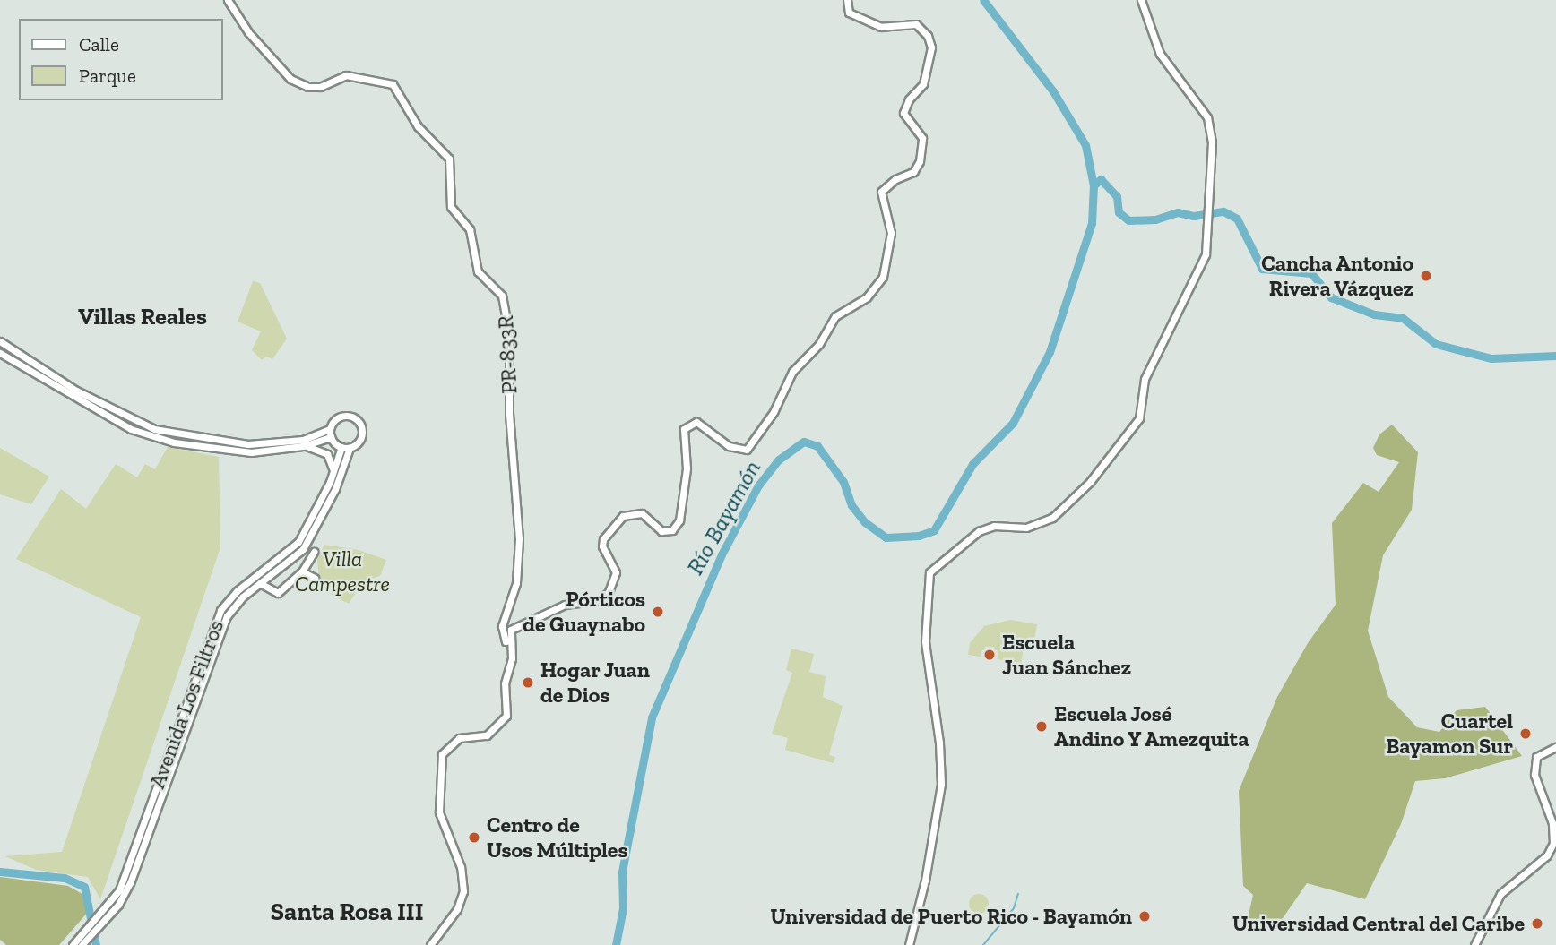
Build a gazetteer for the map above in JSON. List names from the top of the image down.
{
  "streets": {
    "street": ["PR-833R", "Avenida Los Filtros"]
  },
  "districts": ["Villas Reales", "Santa Rosa III"],
  "water": ["Río Bayamón"],
  "parks": ["Villa Campestre"],
  "places": [
    "Cancha Antonio Rivera Vázquez",
    "Pórticos de Guaynabo",
    "Escuela Juan Sánchez",
    "Hogar Juan de Dios",
    "Escuela José Andino Y Amezquita",
    "Cuartel Bayamon Sur",
    "Centro de Usos Múltiples",
    "Universidad de Puerto Rico - Bayamón",
    "Universidad Central del Caribe"
  ],
  "legend": ["Calle", "Parque"]
}
